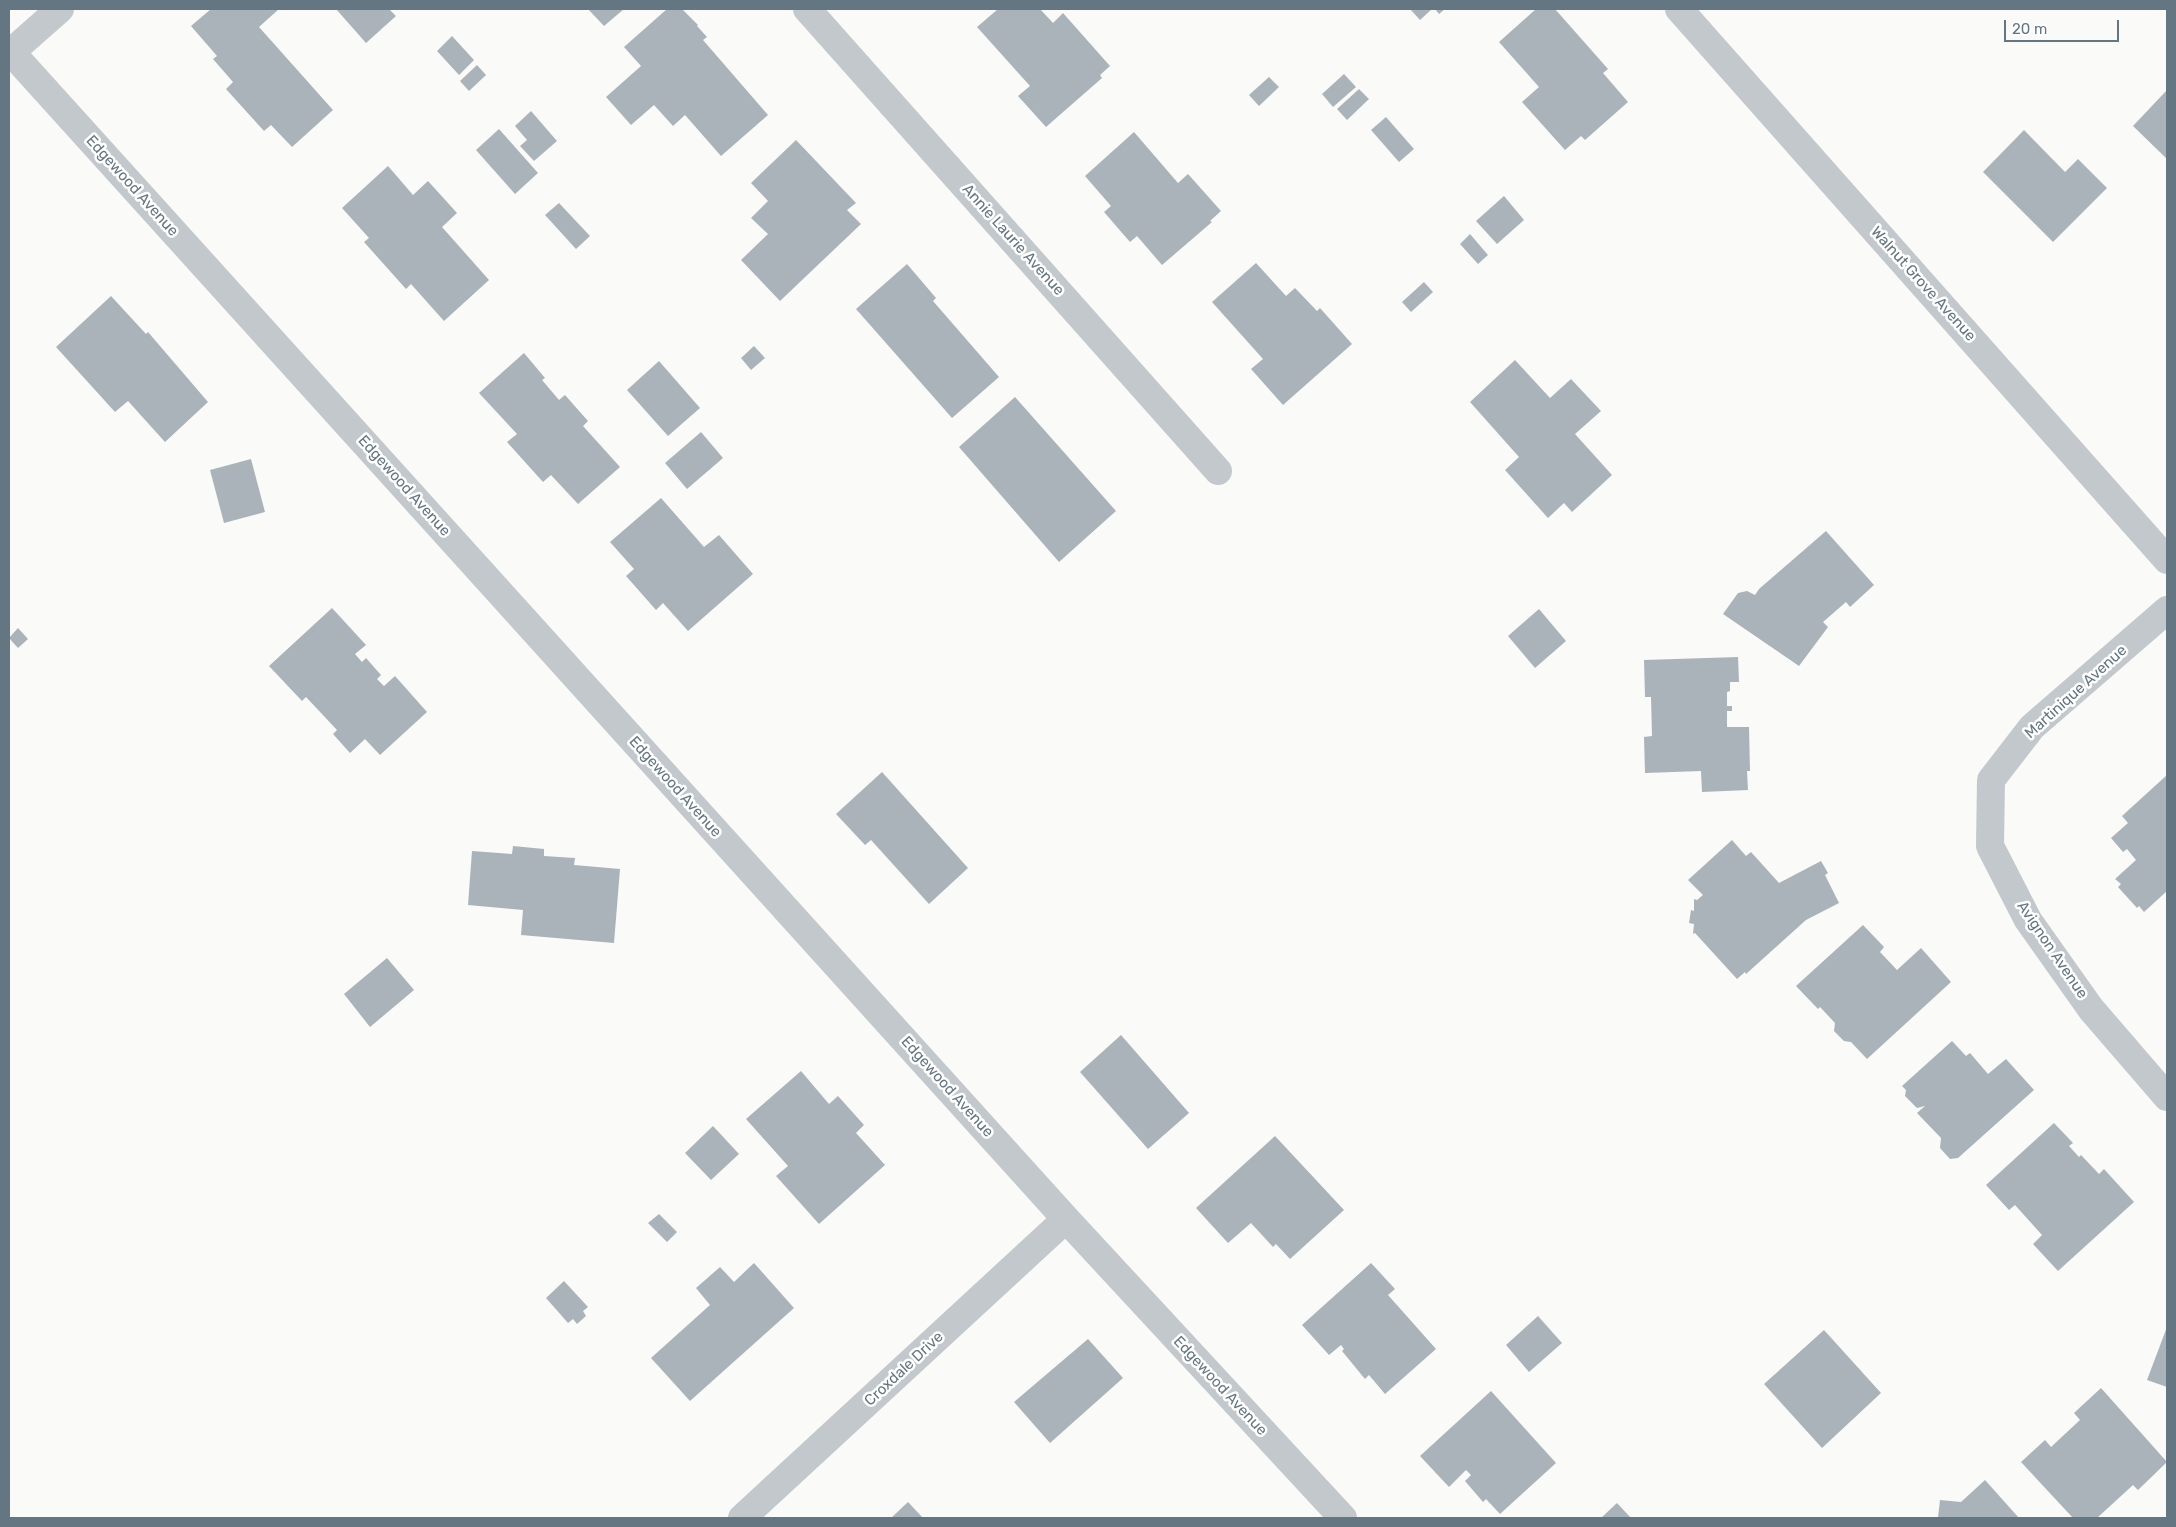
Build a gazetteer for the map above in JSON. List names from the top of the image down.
{
  "streets": {
    "street": [
      "Edgewood Avenue",
      "Annie Laurie Avenue",
      "Walnut Grove Avenue",
      "Martinique Avenue",
      "Avignon Avenue",
      "Croxdale Drive"
    ]
  },
  "crossings": [
    ["Edgewood Avenue", "Croxdale Drive"],
    ["Martinique Avenue", "Avignon Avenue"]
  ],
  "scale_bar": "20 m"
}
